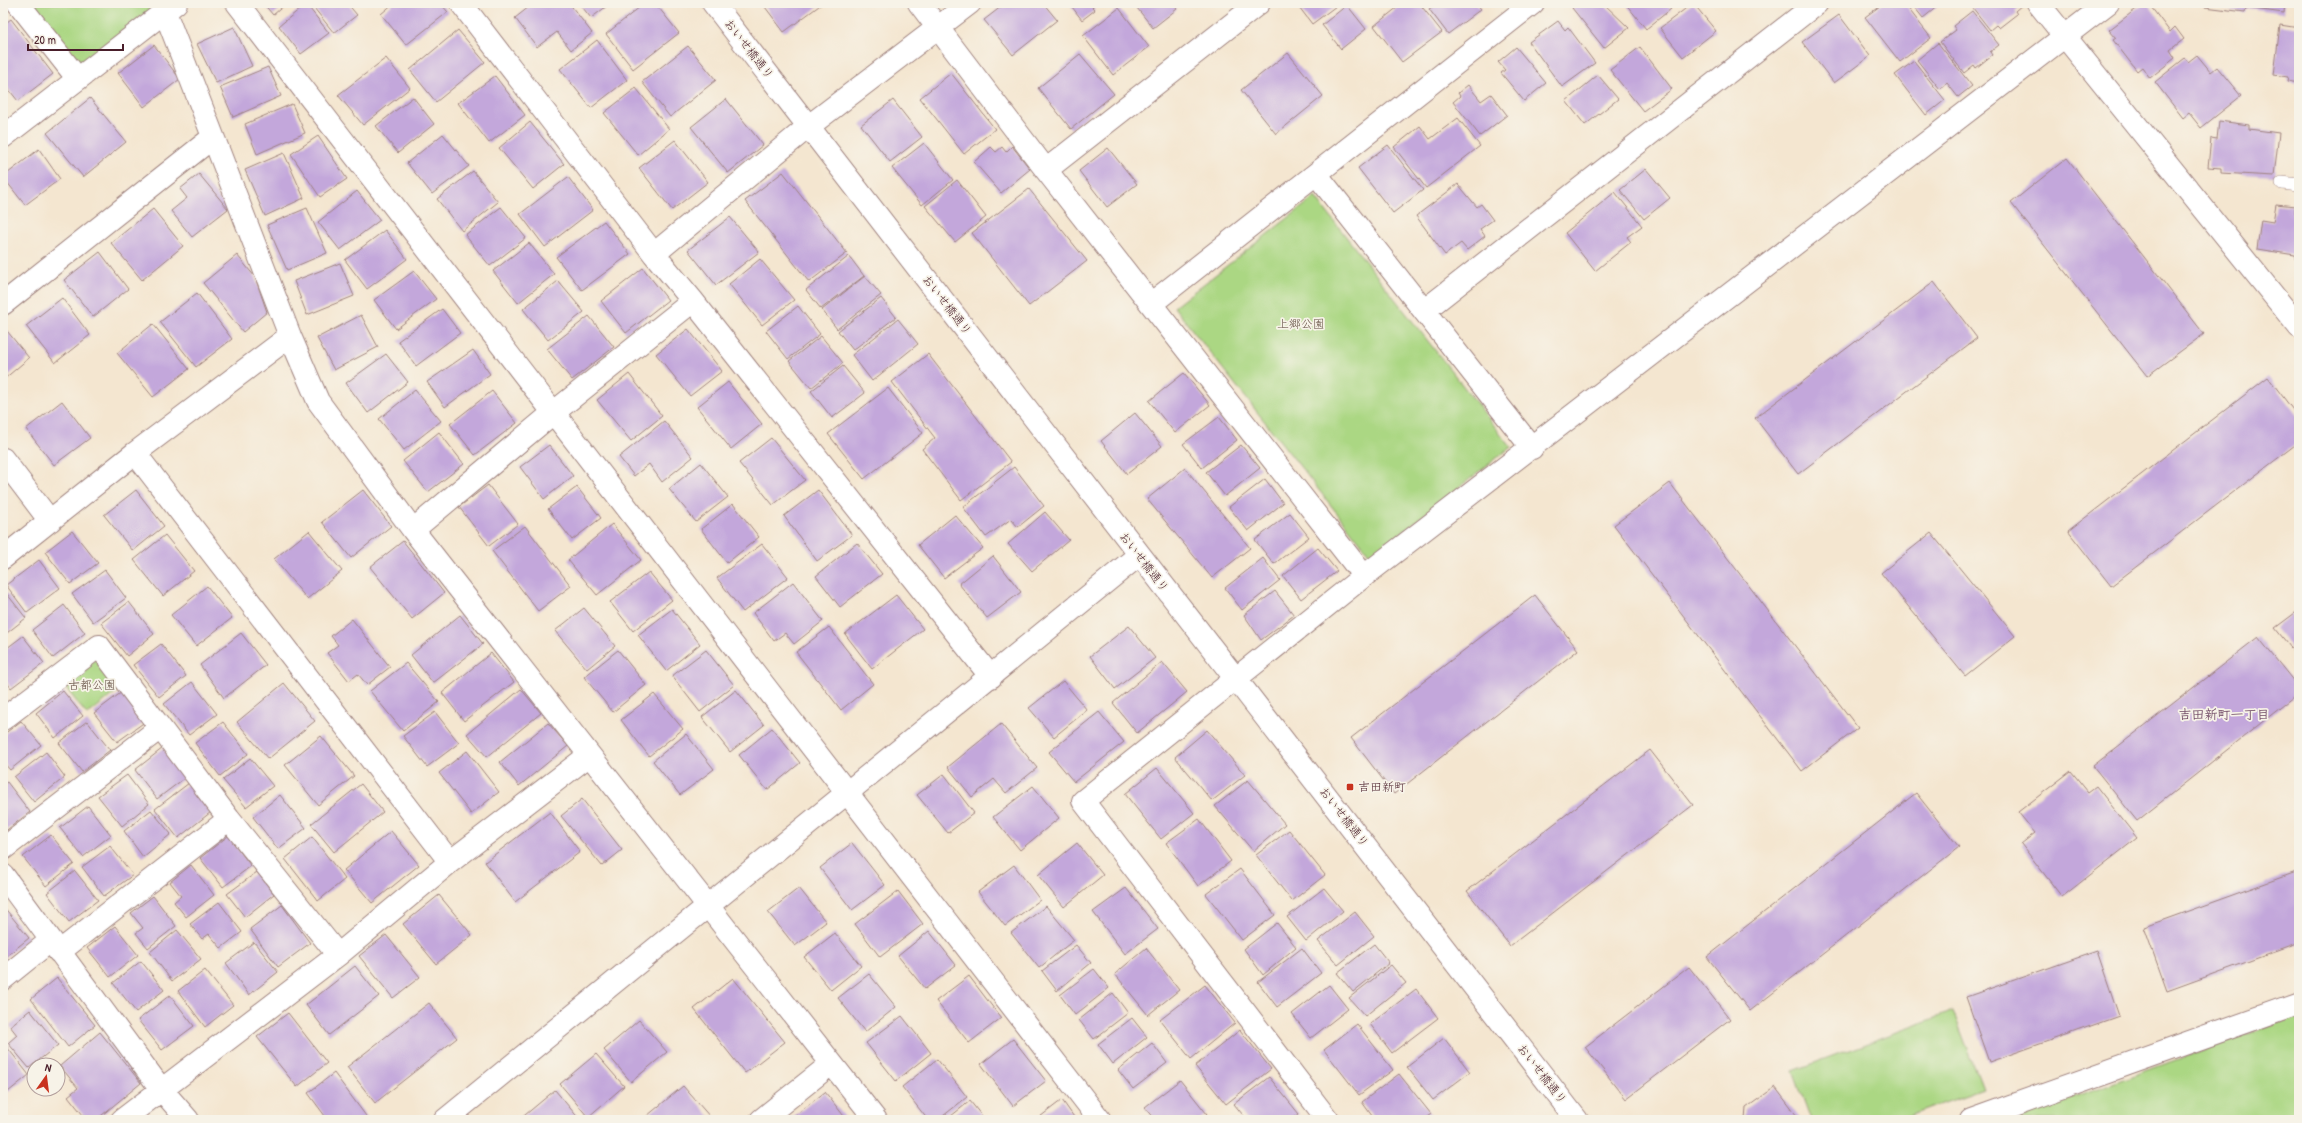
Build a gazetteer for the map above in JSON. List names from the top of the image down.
{
  "streets": {
    "street": ["おいせ橋通り"]
  },
  "districts": ["吉田新町一丁目"],
  "parks": ["上郷公園", "古都公園"],
  "places": {
    "transit": ["吉田新町"]
  },
  "scale_bar": "20 m",
  "north": "top"
}
